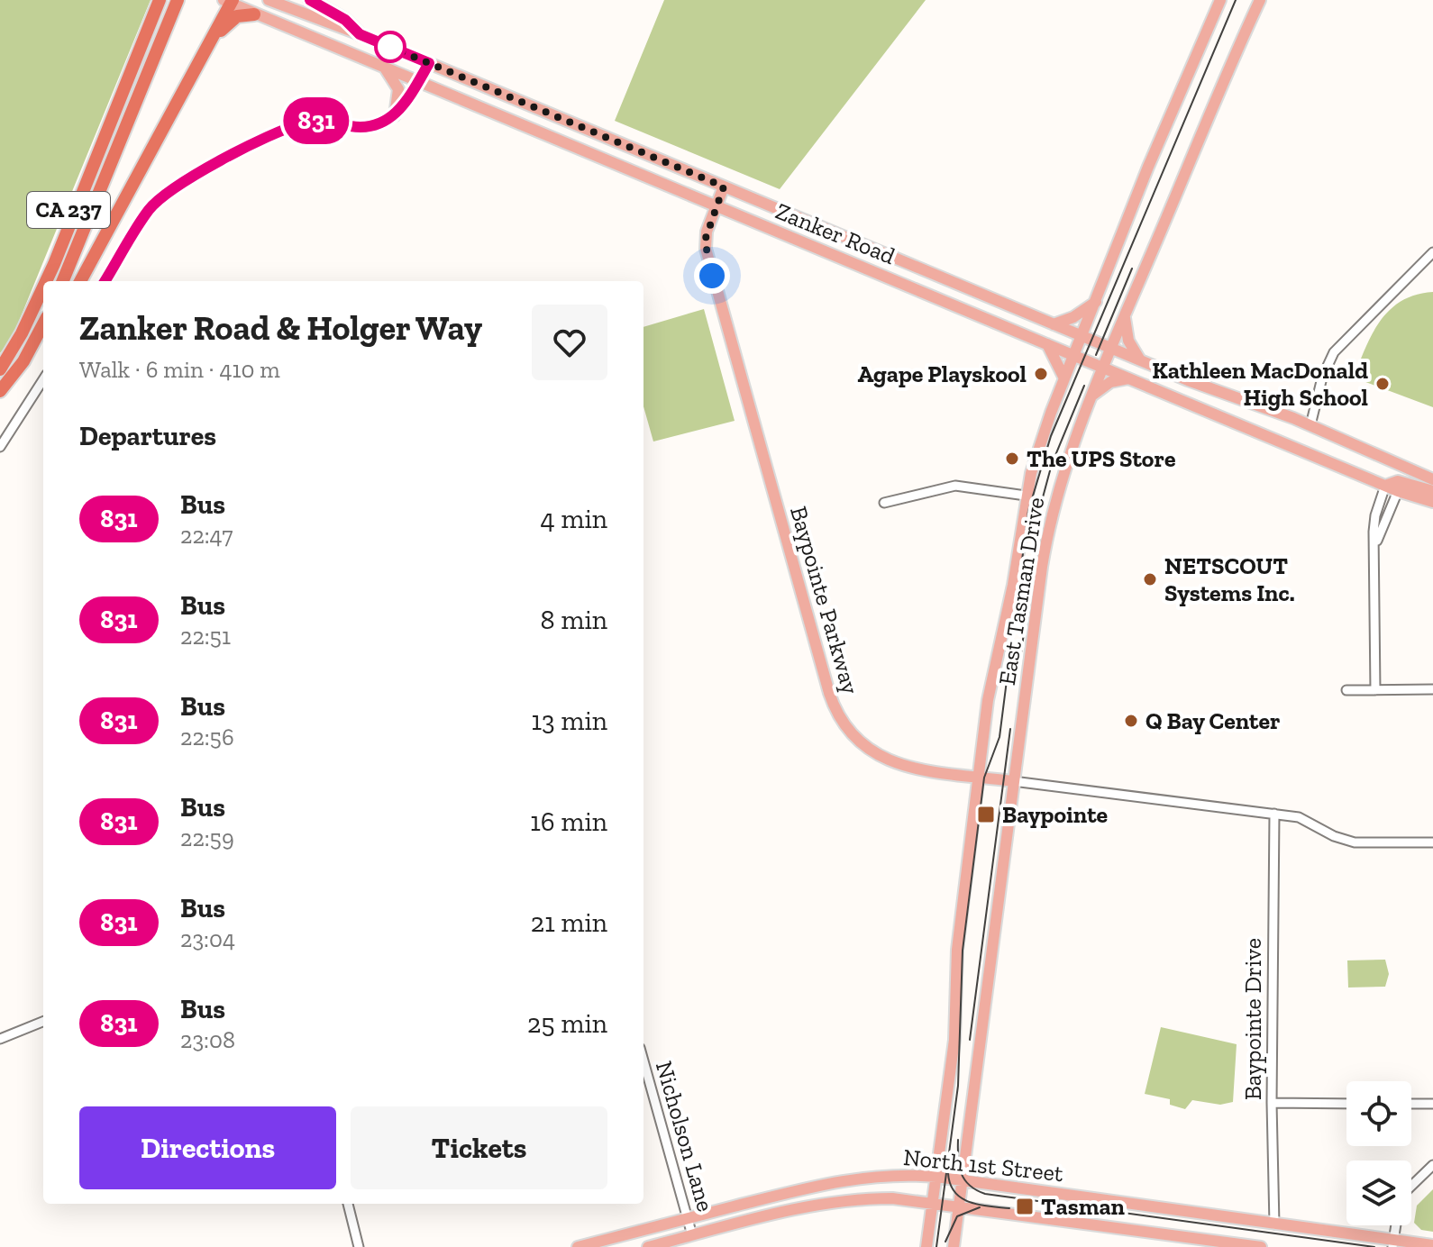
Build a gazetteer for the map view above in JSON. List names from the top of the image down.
{
  "streets": {
    "highway": ["CA 237"],
    "main road": [
      "Zanker Road",
      "East Tasman Drive",
      "Baypointe Parkway",
      "North 1st Street"
    ],
    "street": ["Baypointe Drive", "Nicholson Lane"]
  },
  "crossings": [
    ["Zanker Road", "East Tasman Drive"],
    ["Zanker Road", "Baypointe Parkway"],
    ["East Tasman Drive", "Baypointe Parkway"],
    ["East Tasman Drive", "North 1st Street"],
    ["Baypointe Parkway", "Baypointe Drive"],
    ["Baypointe Drive", "North 1st Street"],
    ["Nicholson Lane", "North 1st Street"]
  ],
  "places": {
    "other": [
      "Agape Playskool",
      "Kathleen MacDonald High School",
      "The UPS Store",
      "NETSCOUT Systems Inc.",
      "Q Bay Center"
    ],
    "transit": ["Baypointe", "Tasman"]
  },
  "lines": ["bus line 831"],
  "page": {
    "on_map": "831",
    "heading": [
      ["Zanker Road & Holger Way", "Walk · 6 min · 410 m"],
      "Departures"
    ],
    "list": [
      {
        "mark": "831",
        "name": "Bus",
        "note": "22:47",
        "value": "4 min"
      },
      {
        "mark": "831",
        "name": "Bus",
        "note": "22:51",
        "value": "8 min"
      },
      {
        "mark": "831",
        "name": "Bus",
        "note": "22:56",
        "value": "13 min"
      },
      {
        "mark": "831",
        "name": "Bus",
        "note": "22:59",
        "value": "16 min"
      },
      {
        "mark": "831",
        "name": "Bus",
        "note": "23:04",
        "value": "21 min"
      },
      {
        "mark": "831",
        "name": "Bus",
        "note": "23:08",
        "value": "25 min"
      }
    ],
    "buttons": ["Directions", "Tickets"]
  }
}
